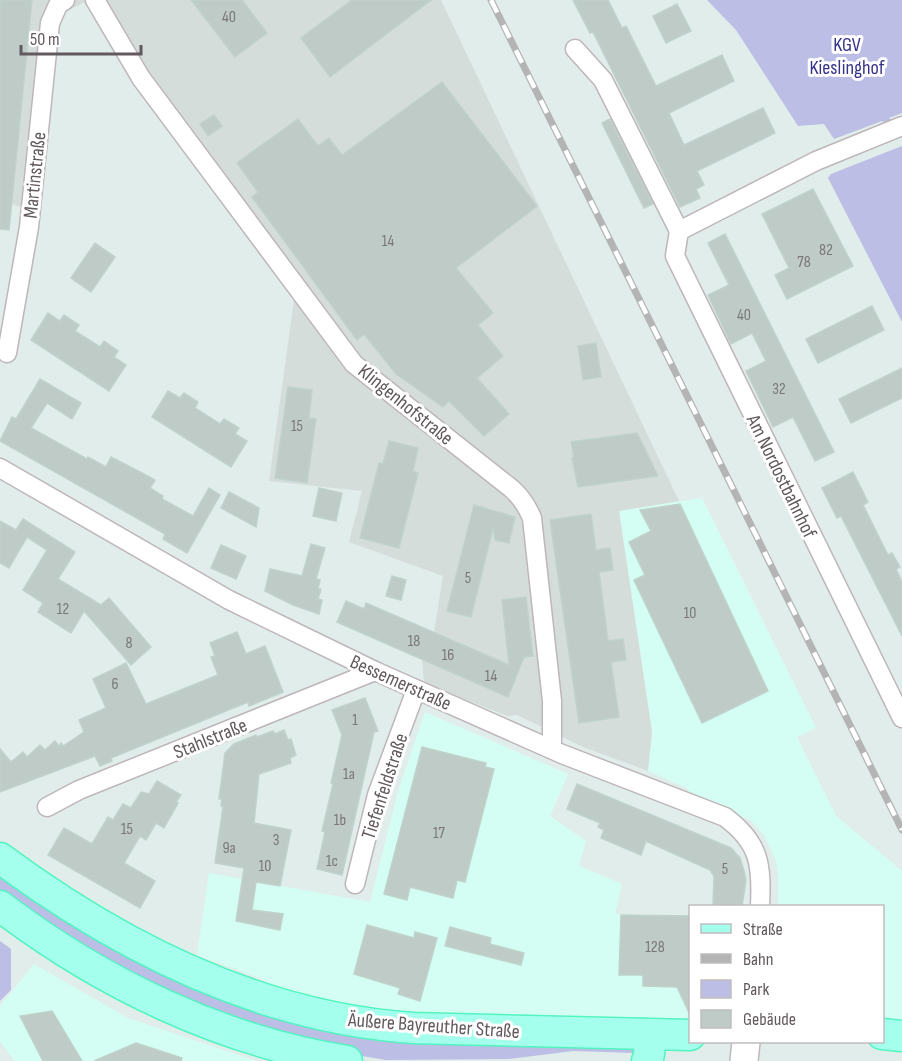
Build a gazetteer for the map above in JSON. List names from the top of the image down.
{
  "streets": {
    "main road": ["Äußere Bayreuther Straße"],
    "street": [
      "Martinstraße",
      "Klingenhofstraße",
      "Am Nordostbahnhof",
      "Bessemerstraße",
      "Stahlstraße",
      "Tiefenfeldstraße"
    ]
  },
  "crossings": [
    ["Klingenhofstraße", "Bessemerstraße"],
    ["Bessemerstraße", "Stahlstraße"],
    ["Bessemerstraße", "Tiefenfeldstraße"]
  ],
  "parks": ["KGV Kieslinghof"],
  "house_numbers": [
    "40",
    "14",
    "82",
    "78",
    "40",
    "32",
    "15",
    "5",
    "12",
    "10",
    "18",
    "8",
    "16",
    "14",
    "6",
    "1",
    "1a",
    "1b",
    "15",
    "17",
    "3",
    "9a",
    "1c",
    "10",
    "5",
    "128"
  ],
  "legend": [
    "Straße",
    "Bahn",
    "Park",
    "Gebäude"
  ],
  "scale_bar": "50 m"
}
